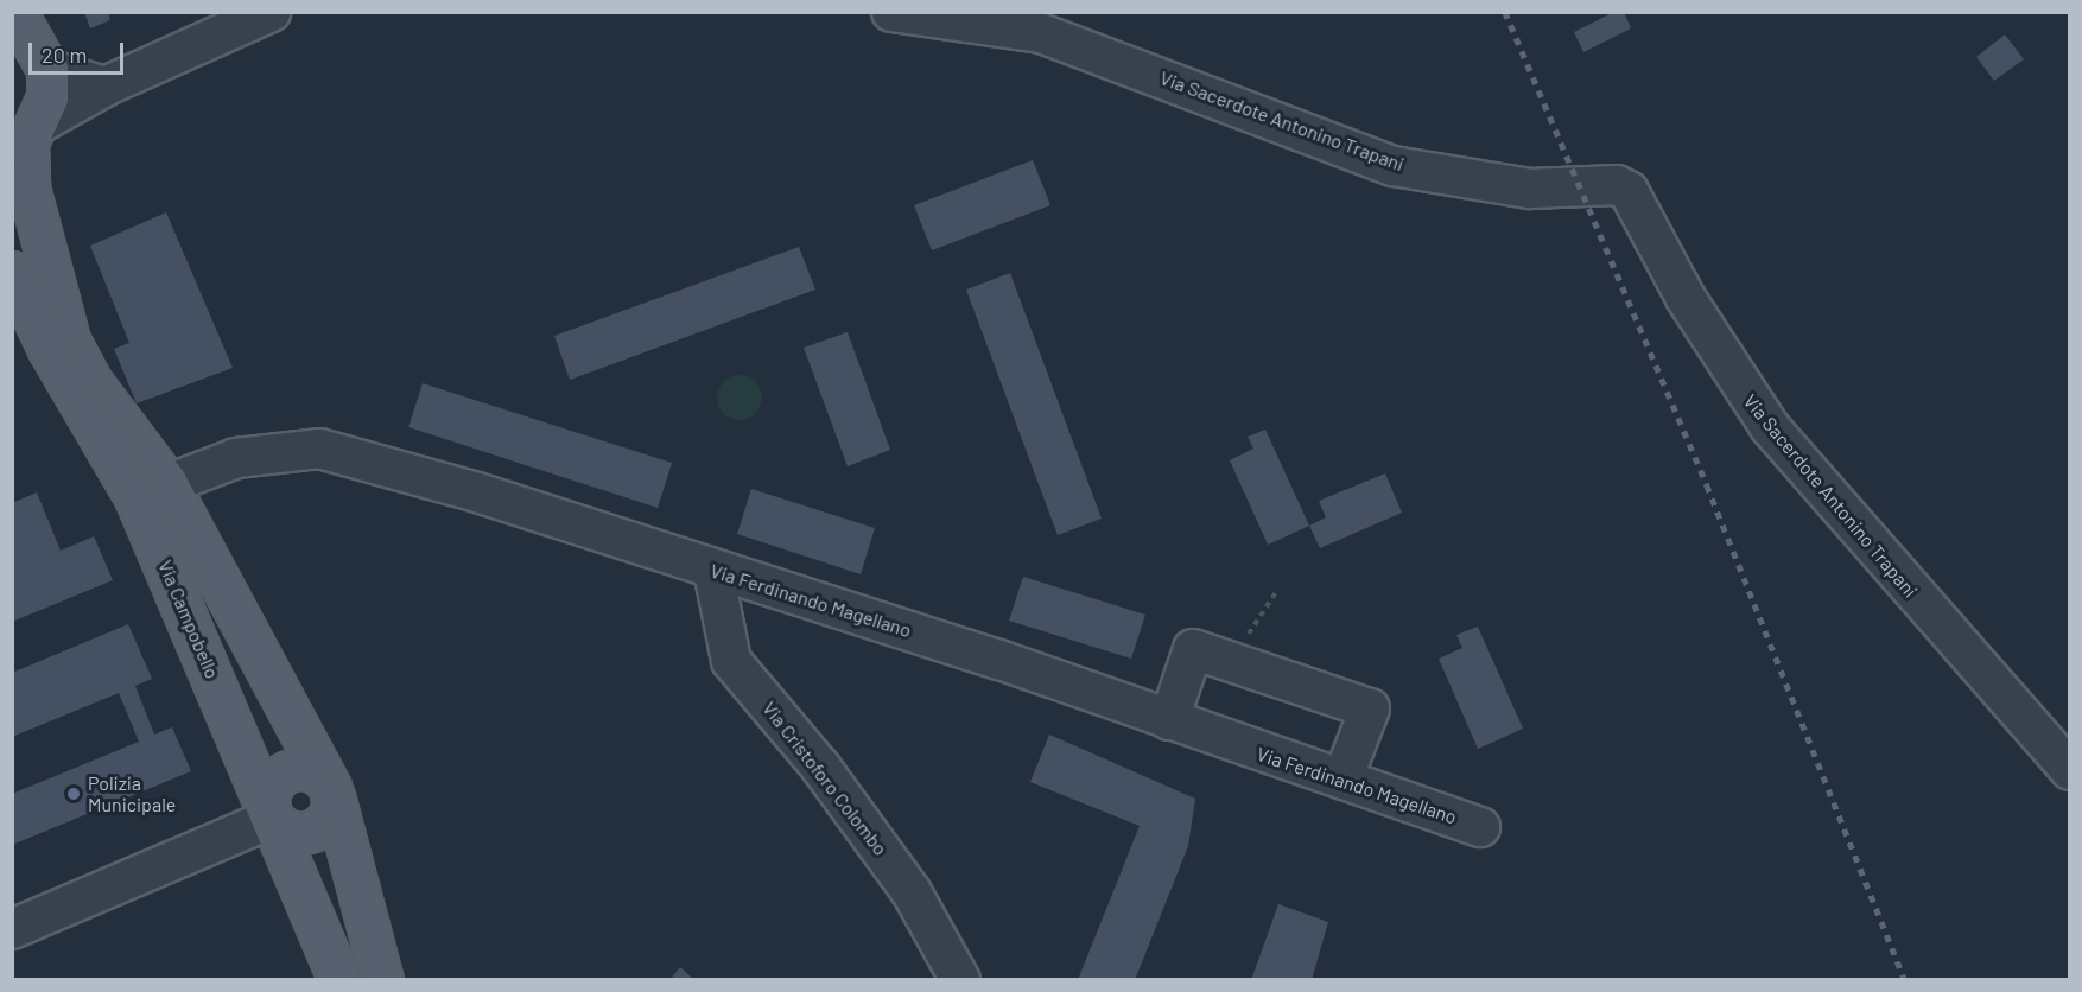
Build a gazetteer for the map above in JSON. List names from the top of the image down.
{
  "streets": {
    "main road": ["Via Campobello"],
    "street": ["Via Sacerdote Antonino Trapani", "Via Ferdinando Magellano", "Via Cristoforo Colombo"]
  },
  "crossings": [
    ["Via Ferdinando Magellano", "Via Campobello"],
    ["Via Ferdinando Magellano", "Via Cristoforo Colombo"]
  ],
  "places": ["Polizia Municipale"],
  "scale_bar": "20 m"
}
